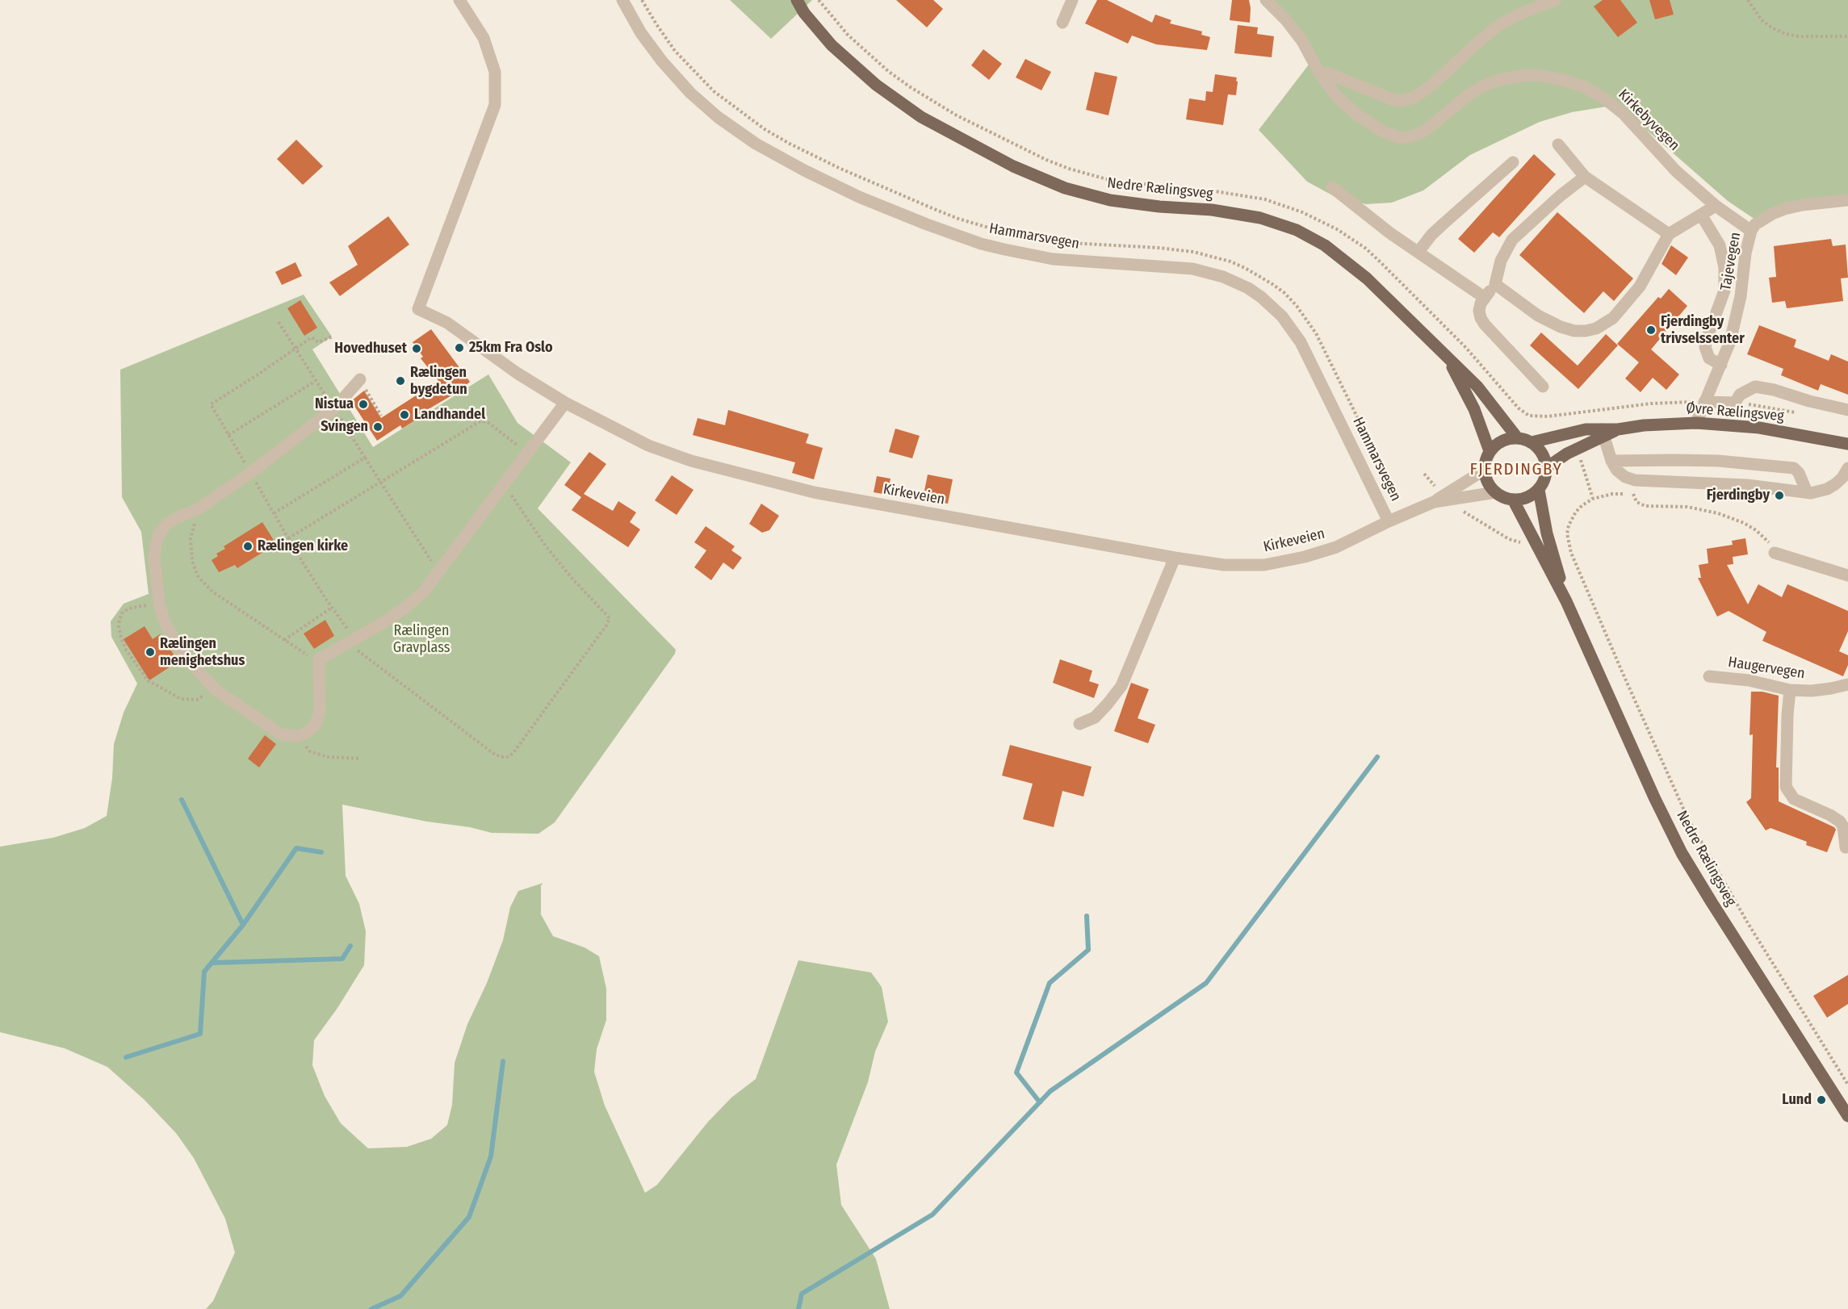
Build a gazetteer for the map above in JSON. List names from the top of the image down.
{
  "streets": {
    "main road": ["Nedre Rælingsveg", "Øvre Rælingsveg"],
    "street": [
      "Kirkebyvegen",
      "Hammarsvegen",
      "Tajevegen",
      "Kirkeveien",
      "Haugervegen"
    ]
  },
  "crossings": [
    ["Kirkebyvegen", "Tajevegen"],
    ["Nedre Rælingsveg", "Øvre Rælingsveg"],
    ["Nedre Rælingsveg", "Kirkeveien"],
    ["Hammarsvegen", "Kirkeveien"],
    ["Tajevegen", "Øvre Rælingsveg"],
    ["Øvre Rælingsveg", "Kirkeveien"]
  ],
  "districts": ["FJERDINGBY"],
  "parks": ["Rælingen Gravplass"],
  "places": [
    "Fjerdingby trivselssenter",
    "25km Fra Oslo",
    "Hovedhuset",
    "Rælingen bygdetun",
    "Nistua",
    "Landhandel",
    "Svingen",
    "Fjerdingby",
    "Rælingen kirke",
    "Rælingen menighetshus",
    "Lund"
  ]
}
